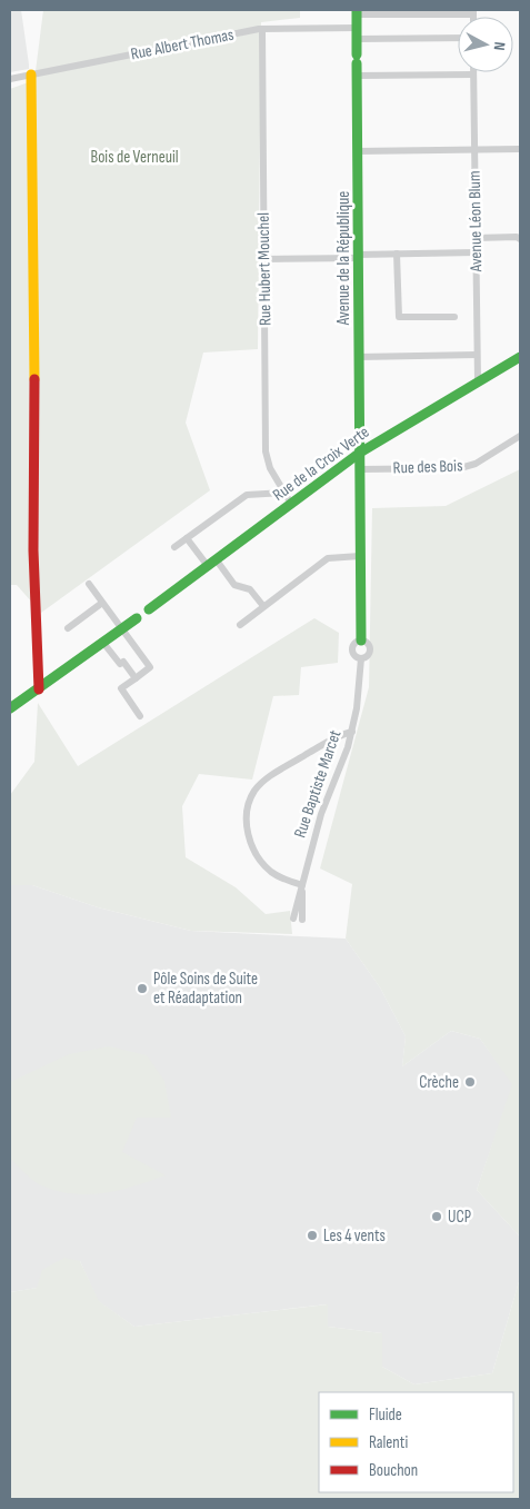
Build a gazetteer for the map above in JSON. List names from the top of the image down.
{
  "streets": {
    "street": [
      "Rue Albert Thomas",
      "Avenue Léon Blum",
      "Avenue de la République",
      "Rue Hubert Mouchel",
      "Rue de la Croix Verte",
      "Rue des Bois",
      "Rue Baptiste Marcet"
    ]
  },
  "crossings": [
    ["Rue Albert Thomas", "Avenue de la République"],
    ["Rue Albert Thomas", "Rue Hubert Mouchel"],
    ["Avenue Léon Blum", "Rue de la Croix Verte"],
    ["Avenue de la République", "Rue de la Croix Verte"],
    ["Avenue de la République", "Rue Baptiste Marcet"],
    ["Rue Hubert Mouchel", "Rue de la Croix Verte"],
    ["Rue de la Croix Verte", "Rue Baptiste Marcet"],
    ["Rue des Bois", "Rue Baptiste Marcet"]
  ],
  "parks": ["Bois de Verneuil"],
  "places": [
    "Pôle Soins de Suite et Réadaptation",
    "Crèche",
    "UCP",
    "Les 4 vents"
  ],
  "legend": ["Fluide", "Ralenti", "Bouchon"],
  "north": "right"
}
